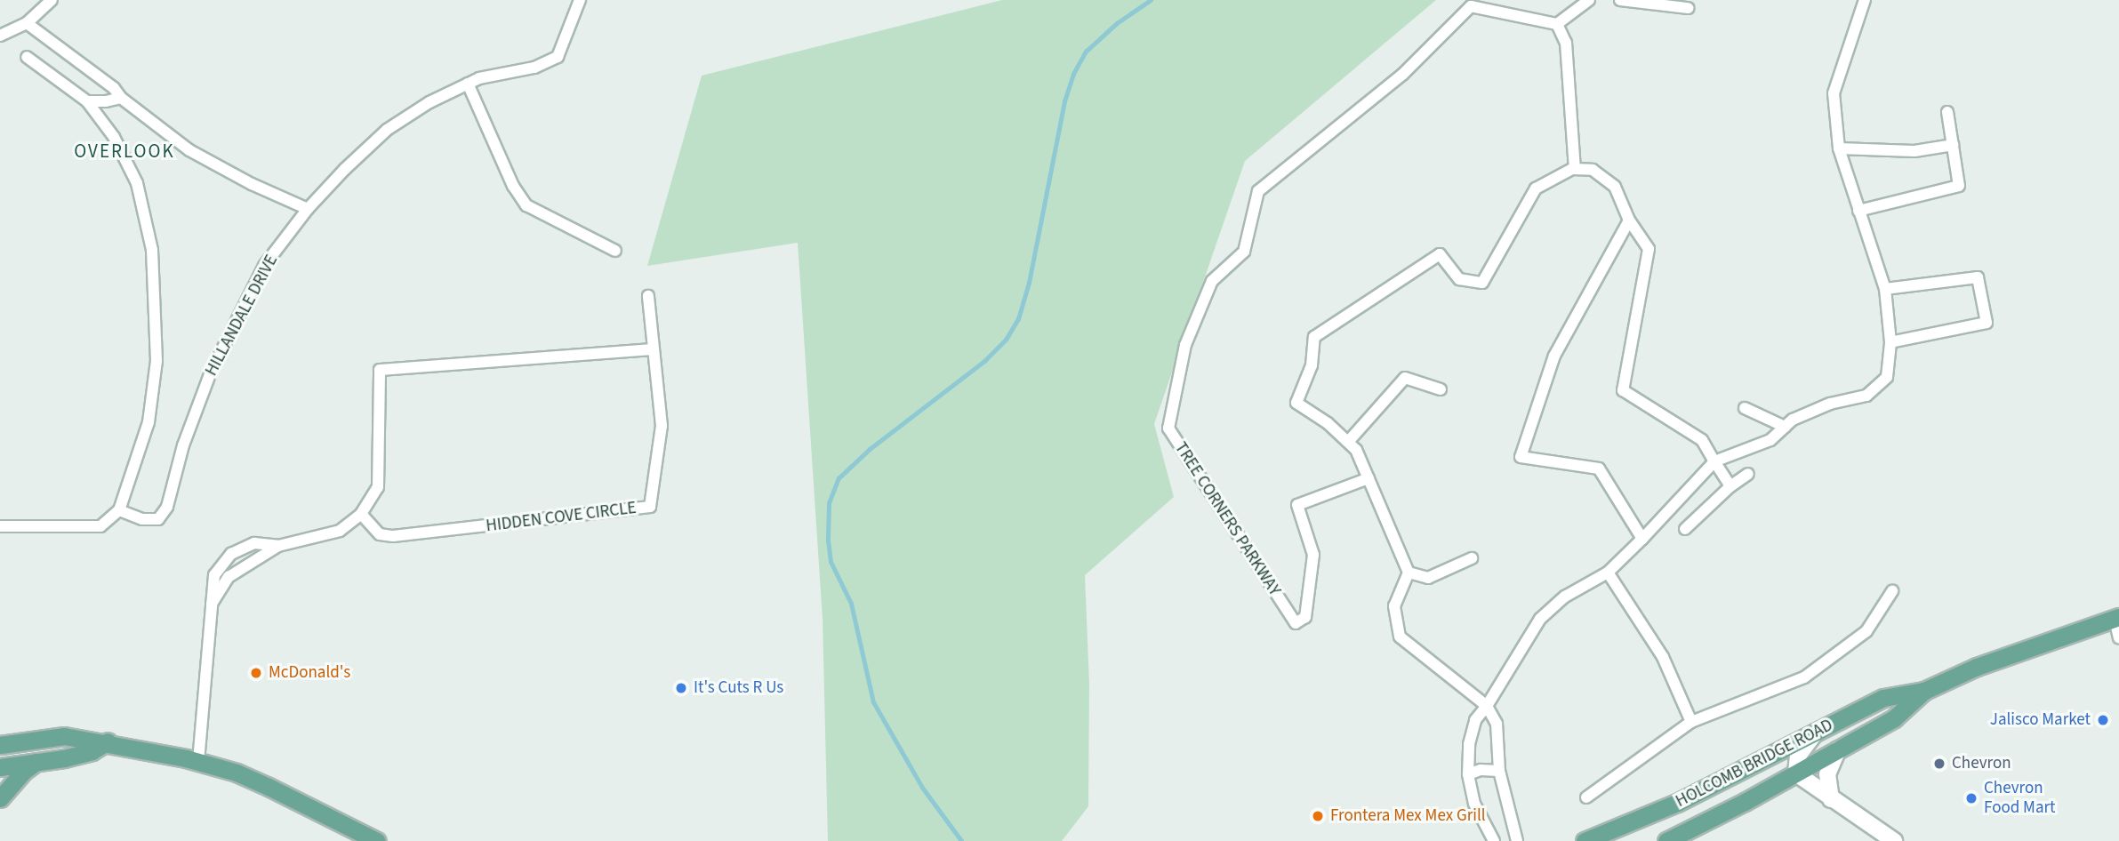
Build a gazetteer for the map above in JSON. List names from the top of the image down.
{
  "streets": {
    "main road": ["HOLCOMB BRIDGE ROAD"],
    "street": ["HILLANDALE DRIVE", "HIDDEN COVE CIRCLE", "TREE CORNERS PARKWAY"]
  },
  "districts": ["OVERLOOK"],
  "places": [
    "McDonald's",
    "It's Cuts R Us",
    "Jalisco Market",
    "Chevron",
    "Chevron Food Mart",
    "Frontera Mex Mex Grill"
  ]
}
